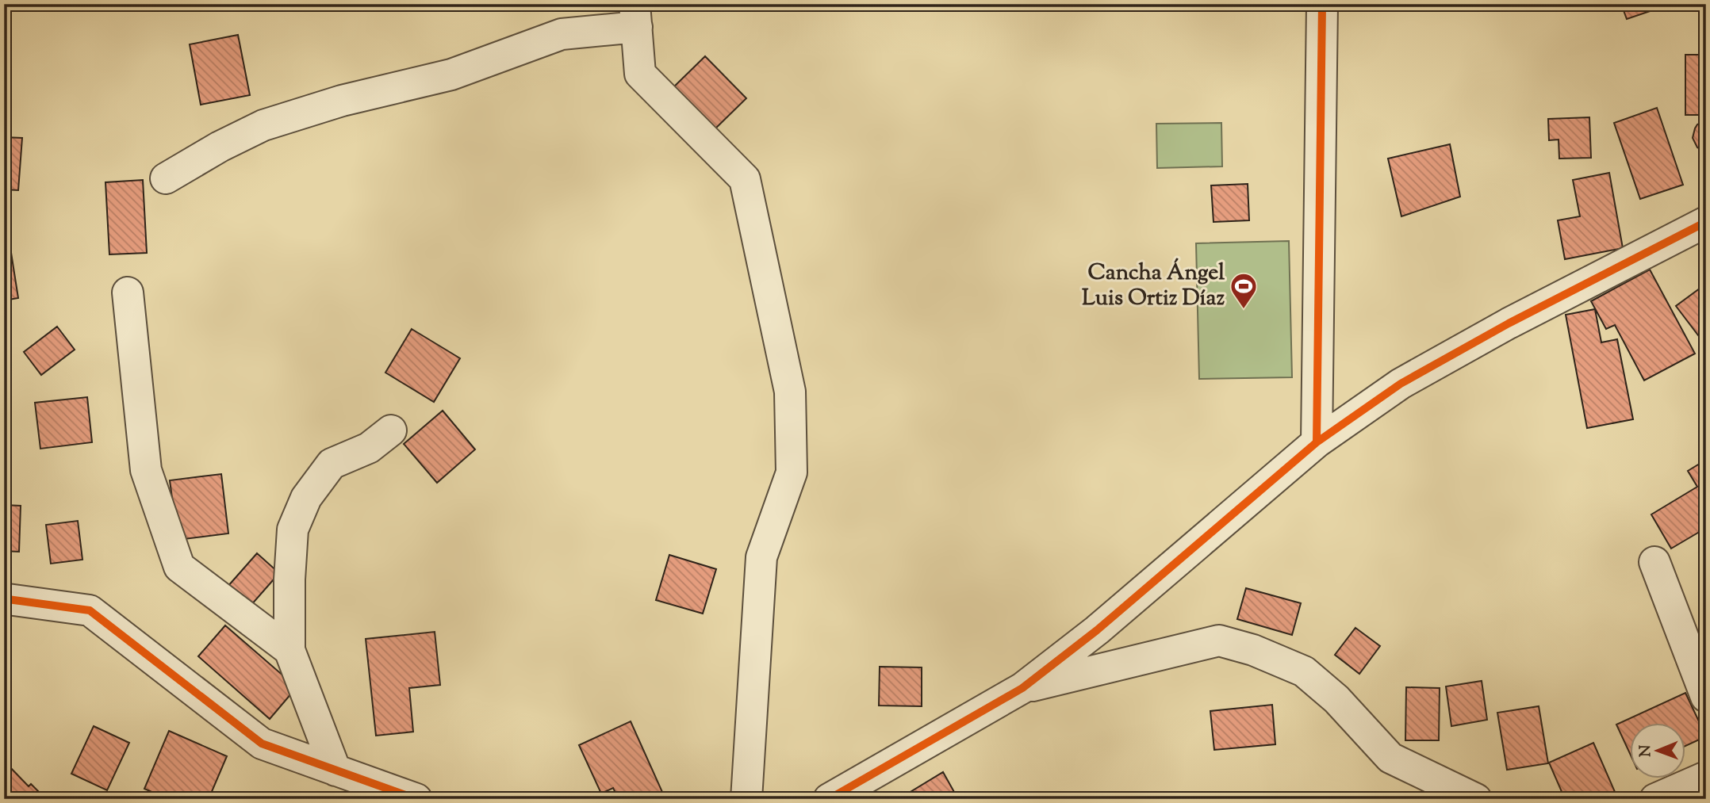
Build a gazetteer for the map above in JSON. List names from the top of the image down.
{
  "places": {
    "sports": ["Cancha Ángel Luis Ortiz Díaz"]
  },
  "north": "left"
}
